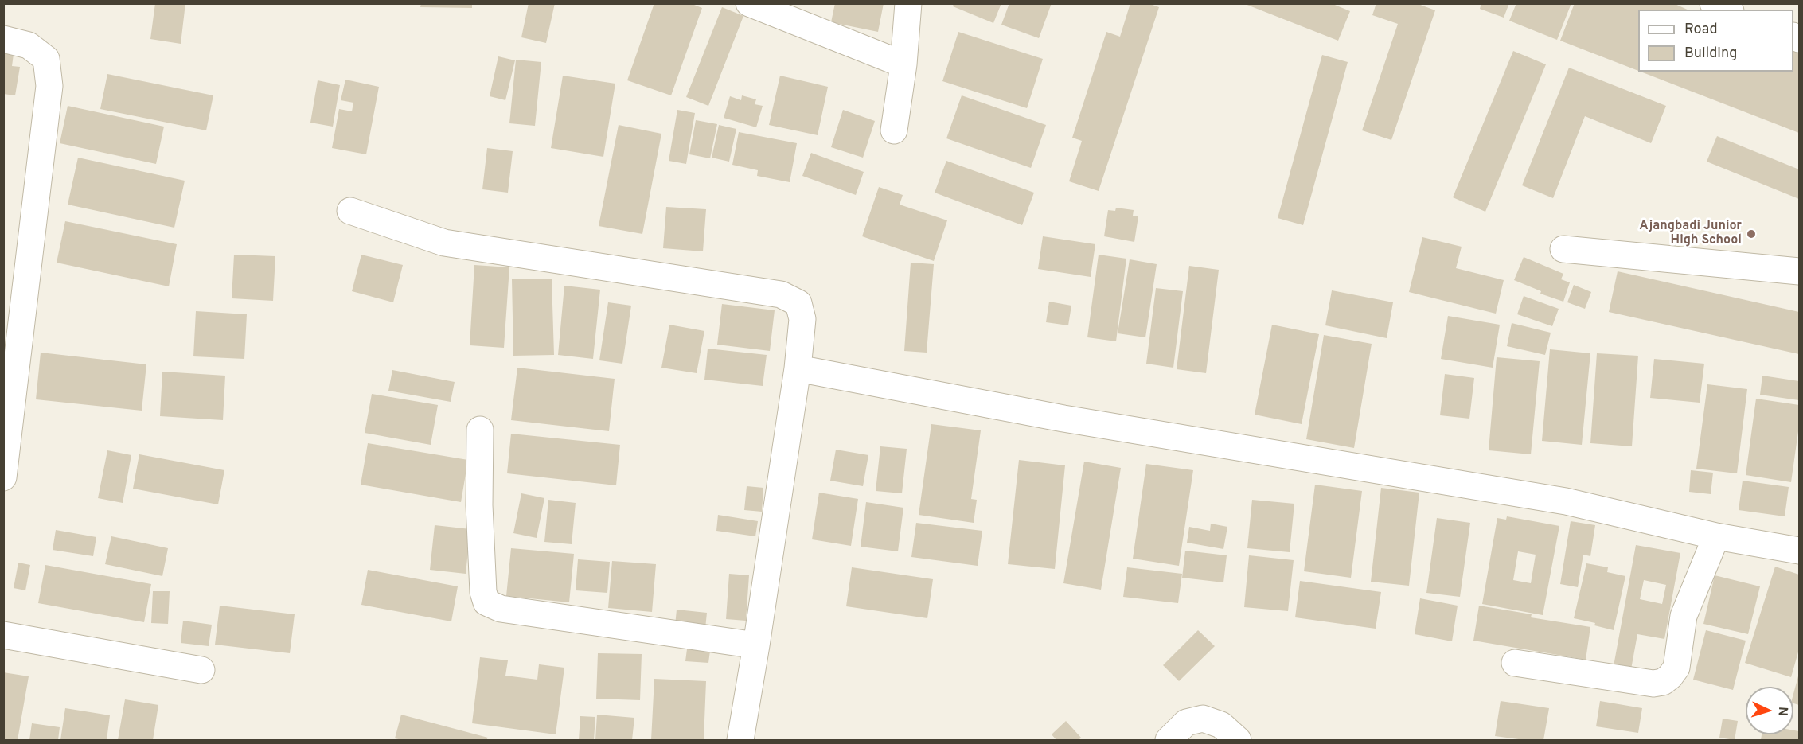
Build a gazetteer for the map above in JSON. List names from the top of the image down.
{
  "places": ["Ajangbadi Junior High School"],
  "legend": ["Road", "Building"],
  "north": "right"
}
